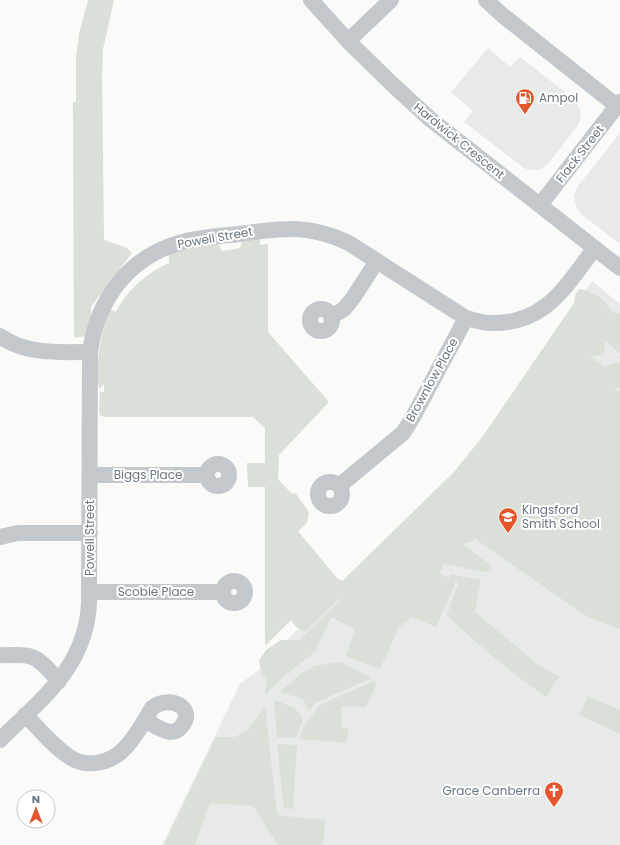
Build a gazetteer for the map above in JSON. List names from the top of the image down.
{
  "streets": {
    "street": [
      "Hardwick Crescent",
      "Flack Street",
      "Powell Street",
      "Brownlow Place",
      "Biggs Place",
      "Scobie Place"
    ]
  },
  "crossings": [
    ["Hardwick Crescent", "Flack Street"],
    ["Hardwick Crescent", "Powell Street"],
    ["Powell Street", "Brownlow Place"],
    ["Powell Street", "Biggs Place"],
    ["Powell Street", "Scobie Place"]
  ],
  "places": {
    "fuel station": ["Ampol"],
    "school or university": ["Kingsford Smith School"],
    "church": ["Grace Canberra"]
  },
  "north": "top"
}
